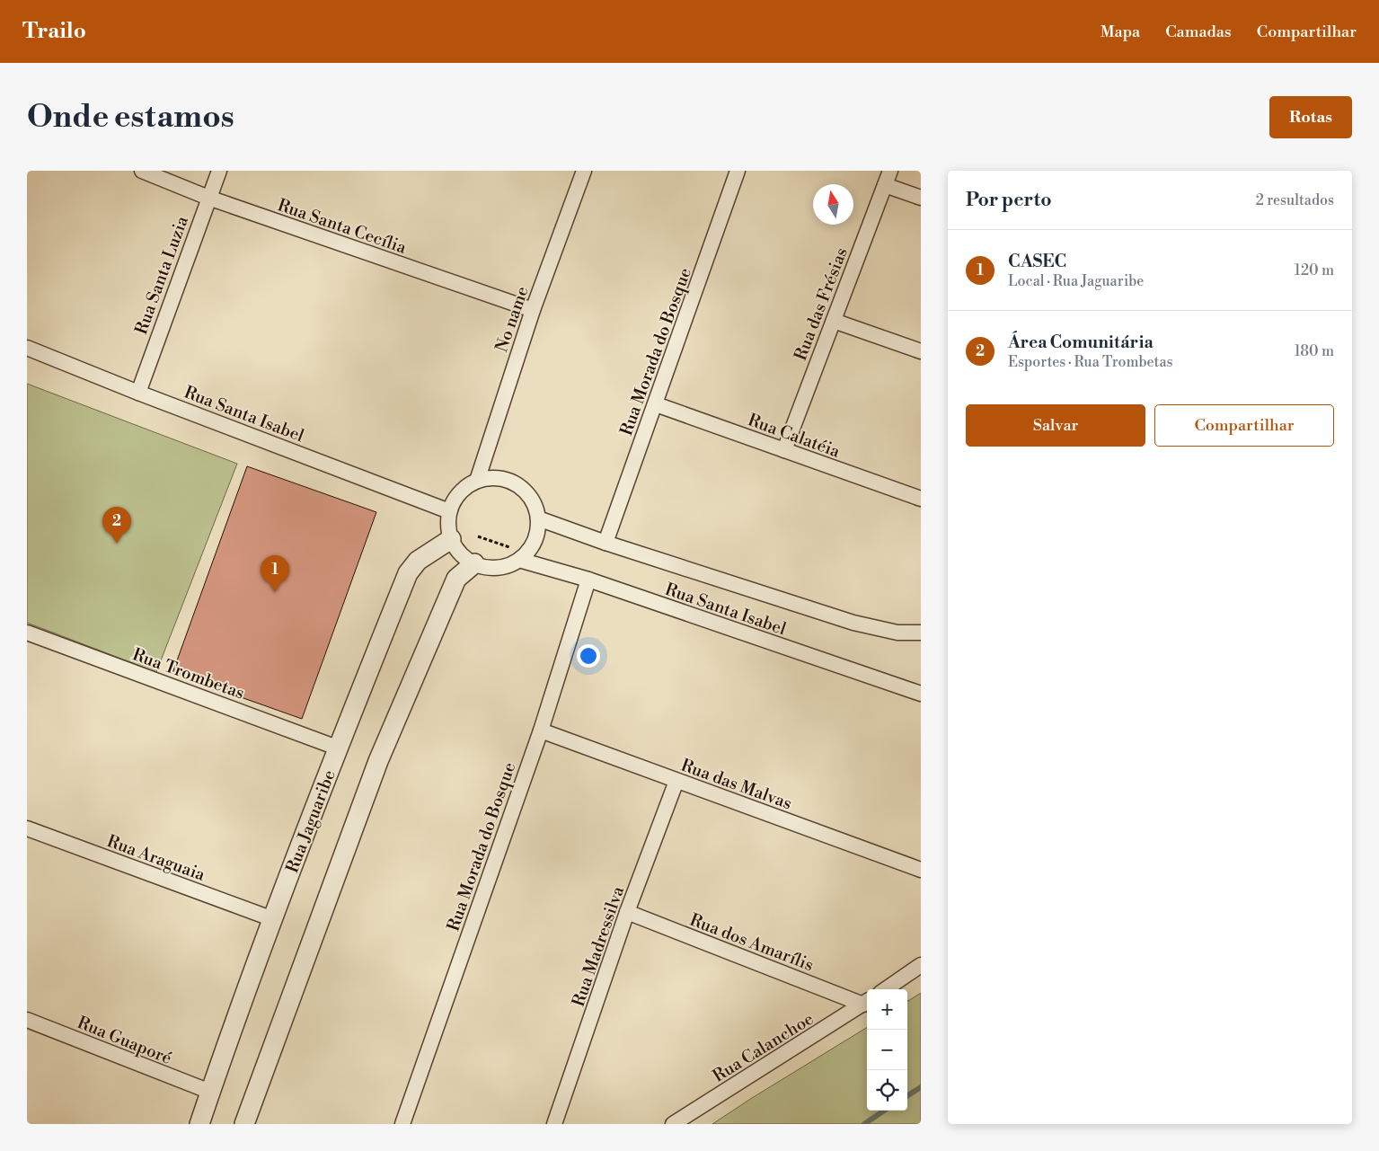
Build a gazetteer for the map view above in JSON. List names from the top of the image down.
{
  "streets": {
    "street": [
      "Rua Santa Cecília",
      "Rua Santa Luzia",
      "Rua das Frésias",
      "No name",
      "Rua Morada do Bosque",
      "Rua Santa Isabel",
      "Rua Calatéia",
      "Rua Trombetas",
      "Rua das Malvas",
      "Rua Jaguaribe",
      "Rua Araguaia",
      "Rua dos Amarílis",
      "Rua Madressilva",
      "Rua Guaporé",
      "Rua Calanchoe"
    ]
  },
  "crossings": [
    ["Rua Santa Cecília", "Rua Santa Luzia"],
    ["Rua Santa Cecília", "No name"],
    ["Rua Santa Luzia", "Rua Santa Isabel"],
    ["Rua das Frésias", "Rua Calatéia"],
    ["No name", "Rua Santa Isabel"],
    ["No name", "Rua Jaguaribe"],
    ["Rua Morada do Bosque", "Rua Santa Isabel"],
    ["Rua Morada do Bosque", "Rua Calatéia"],
    ["Rua Morada do Bosque", "Rua das Malvas"],
    ["Rua Santa Isabel", "Rua Jaguaribe"],
    ["Rua Trombetas", "Rua Jaguaribe"],
    ["Rua das Malvas", "Rua Madressilva"],
    ["Rua Jaguaribe", "Rua Araguaia"],
    ["Rua Jaguaribe", "Rua Guaporé"],
    ["Rua dos Amarílis", "Rua Madressilva"],
    ["Rua dos Amarílis", "Rua Calanchoe"]
  ],
  "north": "top",
  "page": {
    "header": "Trailo",
    "nav": ["Mapa", "Camadas", "Compartilhar"],
    "buttons": [
      "Rotas",
      ["Salvar", "Compartilhar"]
    ],
    "title": "Onde estamos",
    "heading": ["Por perto", "2 resultados"],
    "list": [
      {
        "mark": "1",
        "name": "CASEC",
        "note": "Local · Rua Jaguaribe",
        "value": "120 m"
      },
      {
        "mark": "2",
        "name": "Área Comunitária",
        "note": "Esportes · Rua Trombetas",
        "value": "180 m"
      }
    ],
    "pins": ["2", "1"],
    "map_buttons": ["+", "−"]
  }
}
